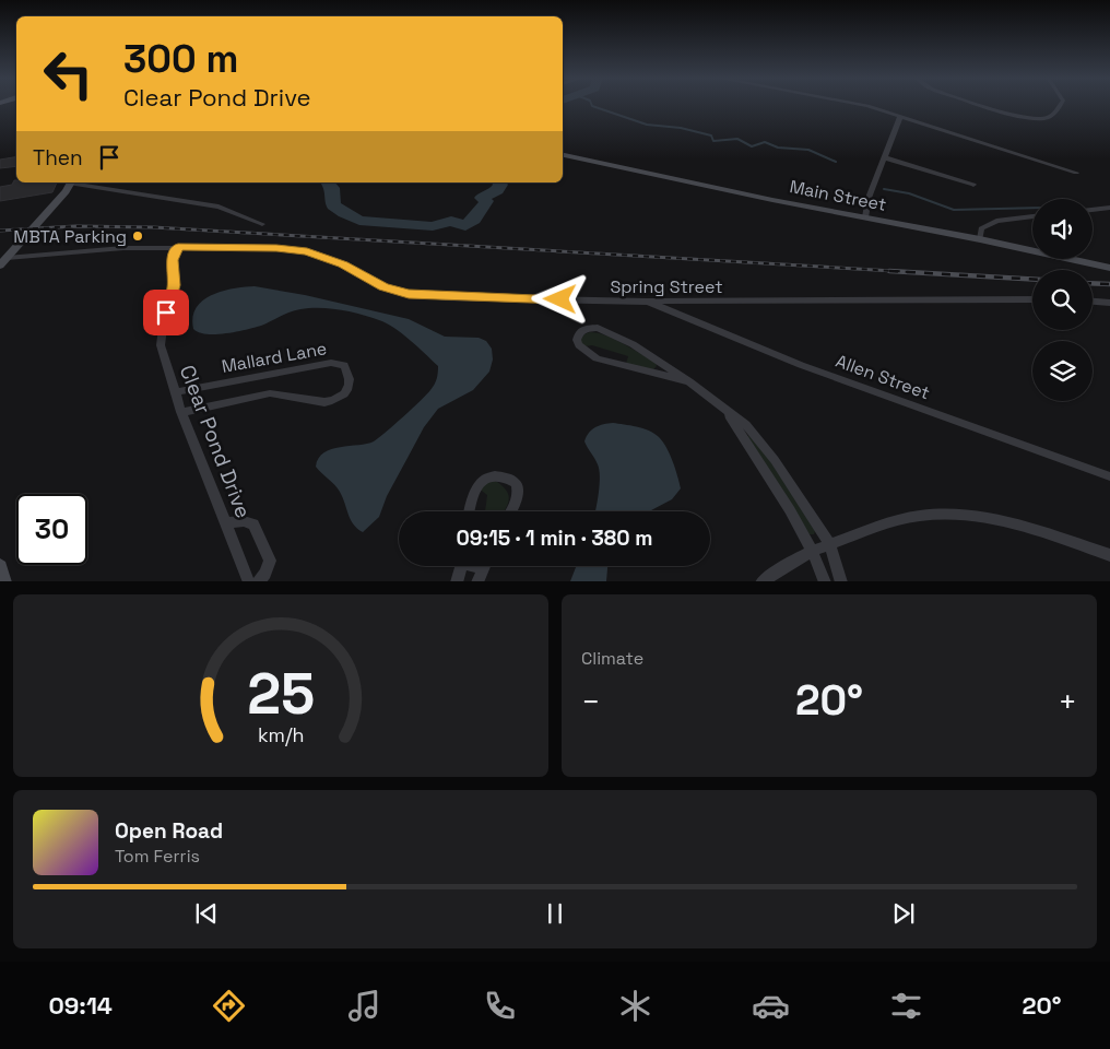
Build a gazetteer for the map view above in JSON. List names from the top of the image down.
{
  "streets": {
    "main road": ["Main Street"],
    "street": [
      "Spring Street",
      "Mallard Lane",
      "Allen Street",
      "Clear Pond Drive"
    ]
  },
  "crossings": [
    ["Spring Street", "Allen Street"],
    ["Spring Street", "Clear Pond Drive"],
    ["Mallard Lane", "Clear Pond Drive"]
  ],
  "places": ["MBTA Parking"],
  "page": {
    "turn": ["300 m", "Clear Pond Drive"],
    "then": "Then",
    "limit": "30",
    "trip": "09:15 · 1 min · 380 m",
    "tile": "Climate",
    "heat": ["−", "20°", "+"],
    "song": ["Open Road", "Tom Ferris"],
    "tabs": ["09:14", "20°"],
    "gauge": ["25", "km/h"]
  }
}
